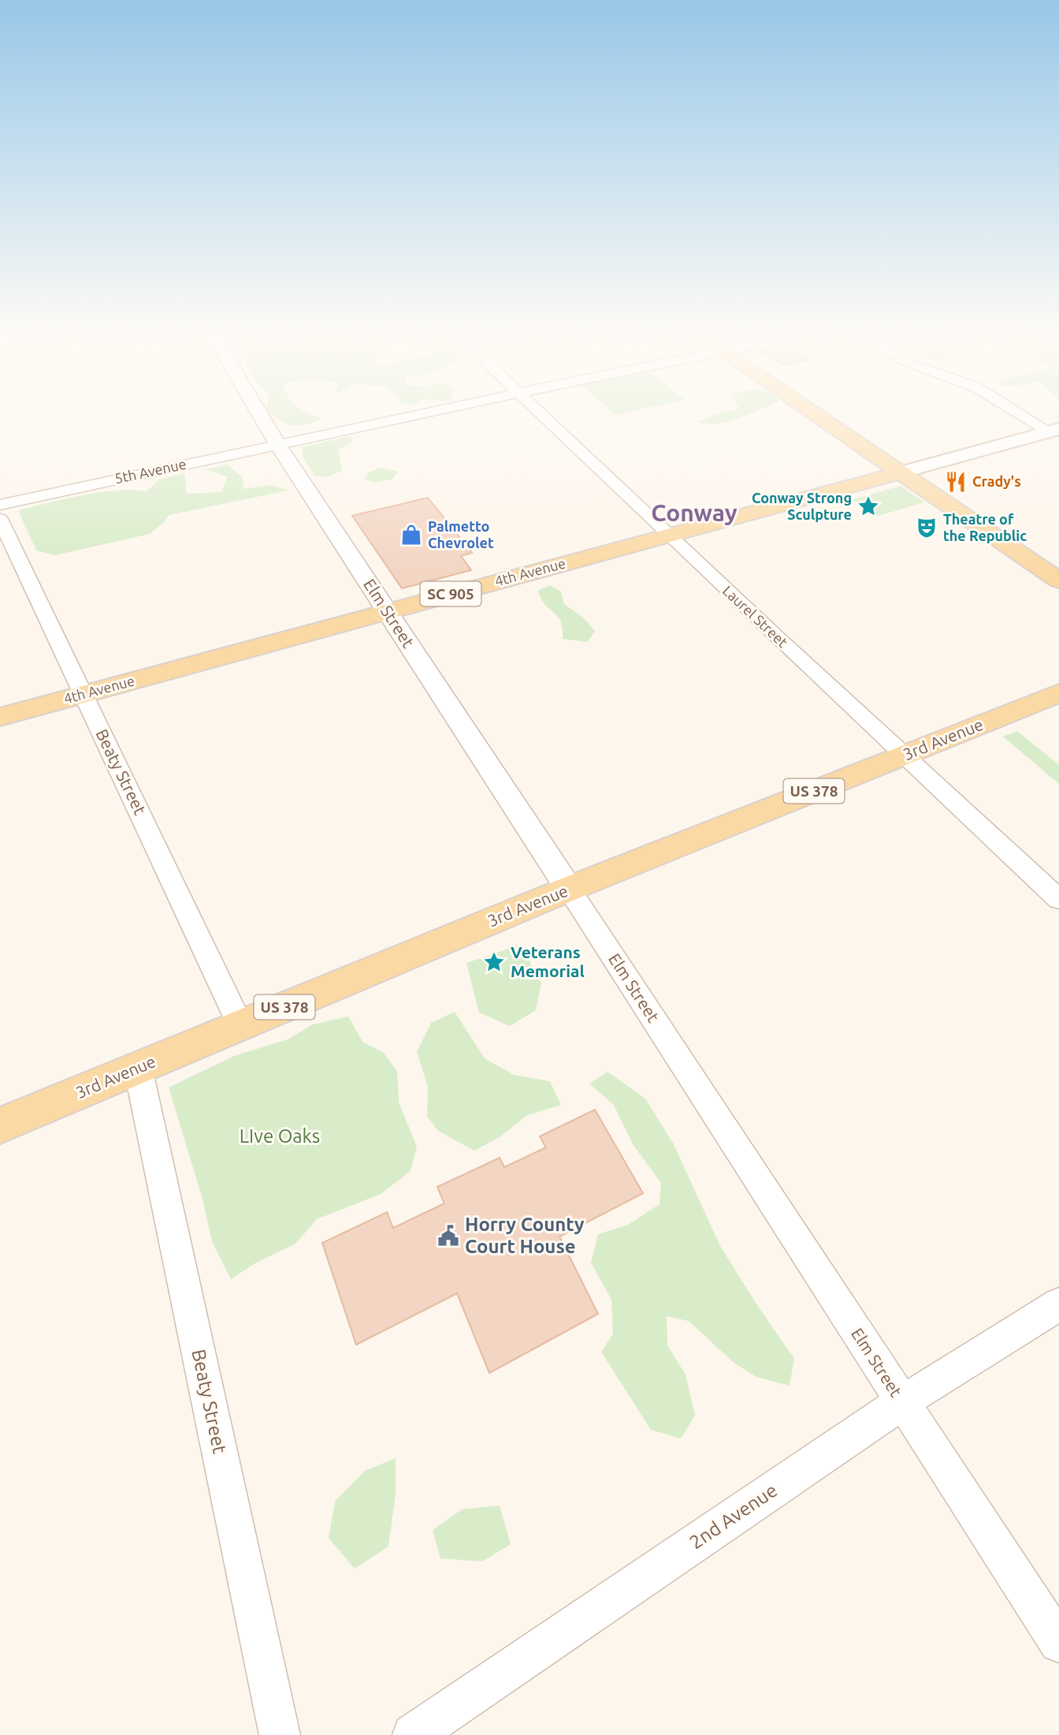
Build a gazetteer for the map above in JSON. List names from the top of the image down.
{
  "streets": {
    "main road": [
      "4th Avenue",
      "SC 905",
      "3rd Avenue",
      "US 378"
    ],
    "street": [
      "5th Avenue",
      "Elm Street",
      "Laurel Street",
      "Beaty Street",
      "2nd Avenue"
    ]
  },
  "crossings": [
    ["5th Avenue", "Elm Street"],
    ["4th Avenue", "SC 905"],
    ["4th Avenue", "Elm Street"],
    ["4th Avenue", "Laurel Street"],
    ["4th Avenue", "Beaty Street"],
    ["Elm Street", "3rd Avenue"],
    ["Elm Street", "2nd Avenue"],
    ["Laurel Street", "3rd Avenue"],
    ["3rd Avenue", "Beaty Street"]
  ],
  "districts": ["Conway"],
  "parks": ["LIve Oaks"],
  "places": {
    "restaurant": ["Crady's"],
    "place": ["Conway Strong Sculpture", "Veterans Memorial"],
    "theatre": ["Theatre of the Republic"],
    "shop": ["Palmetto Chevrolet"],
    "public building": ["Horry County Court House"]
  }
}
